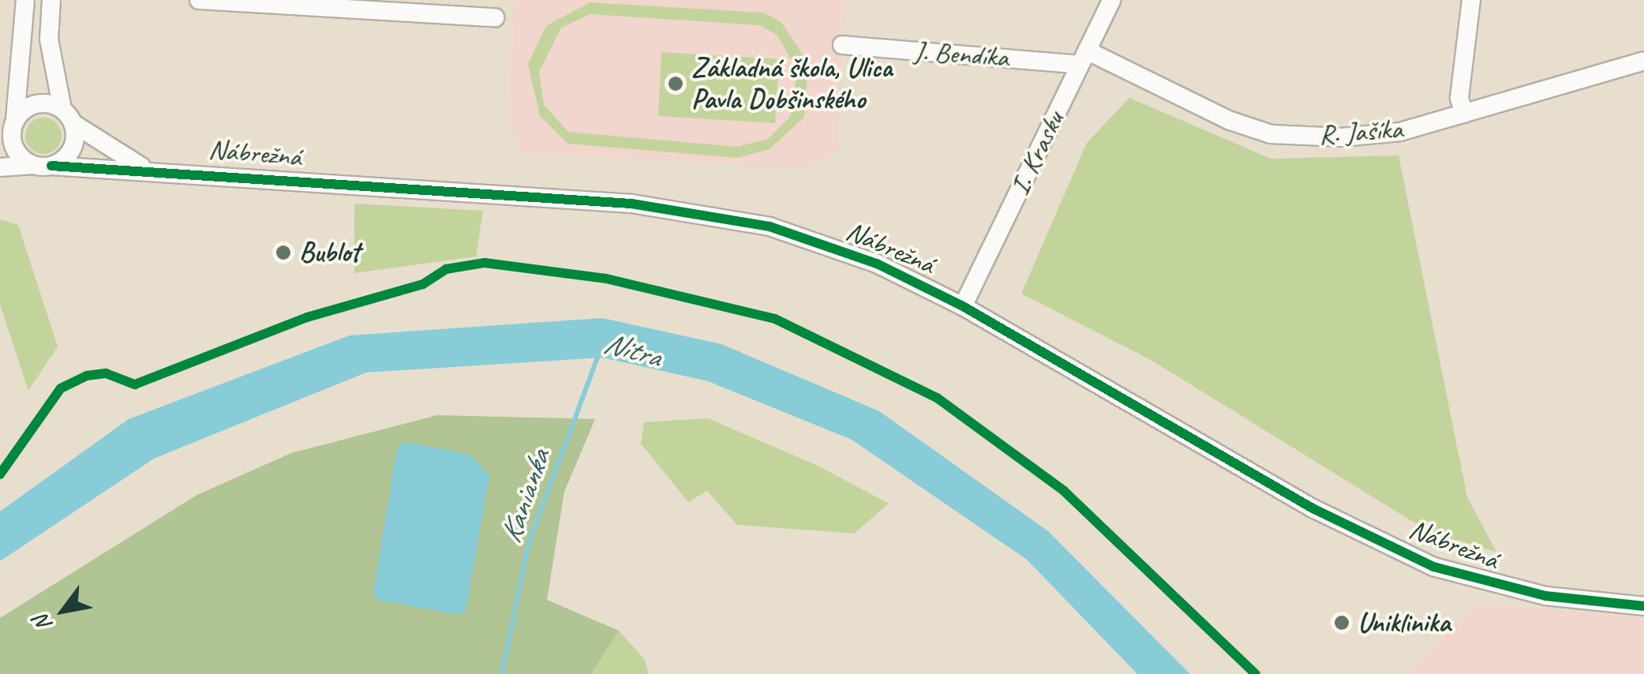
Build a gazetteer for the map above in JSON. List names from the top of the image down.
{
  "streets": {
    "street": [
      "J. Bendíka",
      "R. Jašíka",
      "Nábrežná",
      "I. Krasku"
    ]
  },
  "crossings": [
    ["J. Bendíka", "R. Jašíka"],
    ["J. Bendíka", "I. Krasku"],
    ["R. Jašíka", "I. Krasku"],
    ["Nábrežná", "I. Krasku"]
  ],
  "water": ["Nitra", "Kanianka"],
  "places": ["Základná škola, Ulica Pavla Dobšinského", "Bublot", "Uniklinika"],
  "north": "bottom left"
}
